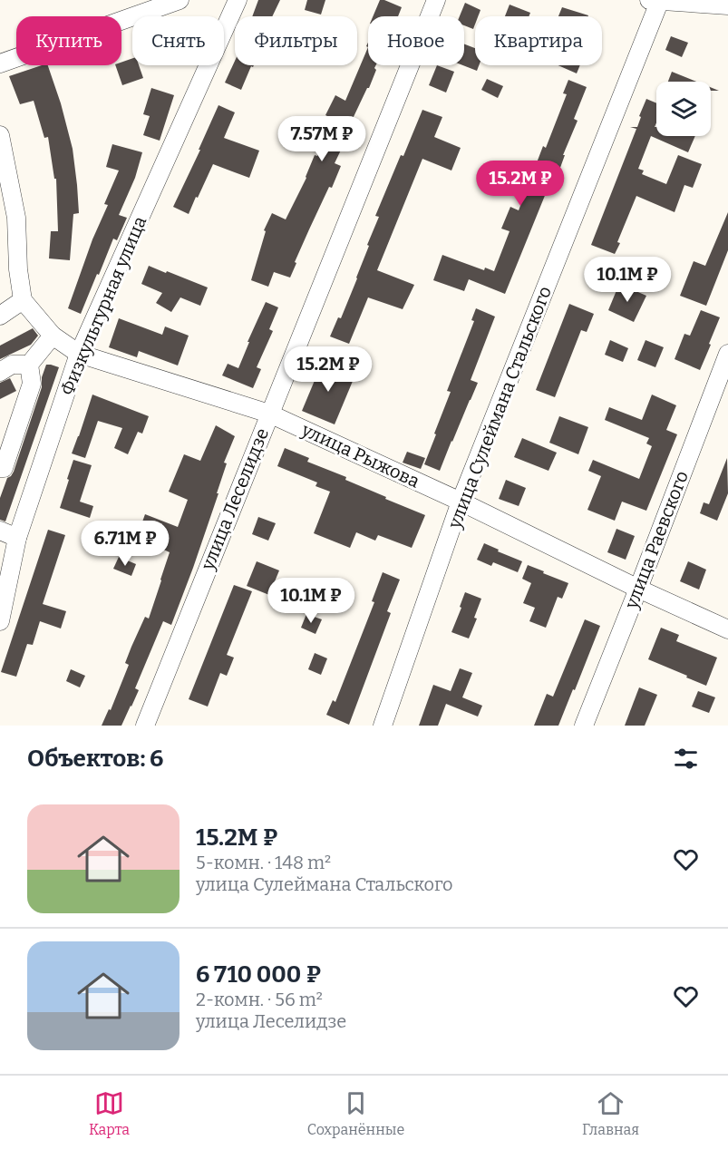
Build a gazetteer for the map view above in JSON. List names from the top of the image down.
{
  "streets": {
    "street": [
      "Физкультурная улица",
      "улица Сулеймана Стальского",
      "улица Рыжова",
      "улица Леселидзе",
      "улица Раевского"
    ]
  },
  "crossings": [
    ["Физкультурная улица", "улица Рыжова"],
    ["улица Сулеймана Стальского", "улица Рыжова"],
    ["улица Рыжова", "улица Леселидзе"],
    ["улица Рыжова", "улица Раевского"]
  ],
  "page": {
    "chip": [
      "Купить",
      "Снять",
      "Фильтры",
      "Новое",
      "Квартира"
    ],
    "price": [
      "7.57M ₽",
      "15.2M ₽",
      "10.1M ₽",
      "15.2M ₽",
      "6.71M ₽",
      "10.1M ₽"
    ],
    "heading": "Объектов: 6",
    "list": [
      {
        "name": "15.2M ₽",
        "note": "5-комн. · 148 m² · улица Сулеймана Стальского"
      },
      {
        "name": "6 710 000 ₽",
        "note": "2-комн. · 56 m² · улица Леселидзе"
      }
    ],
    "tabs": ["Карта", "Сохранённые", "Главная"]
  }
}
